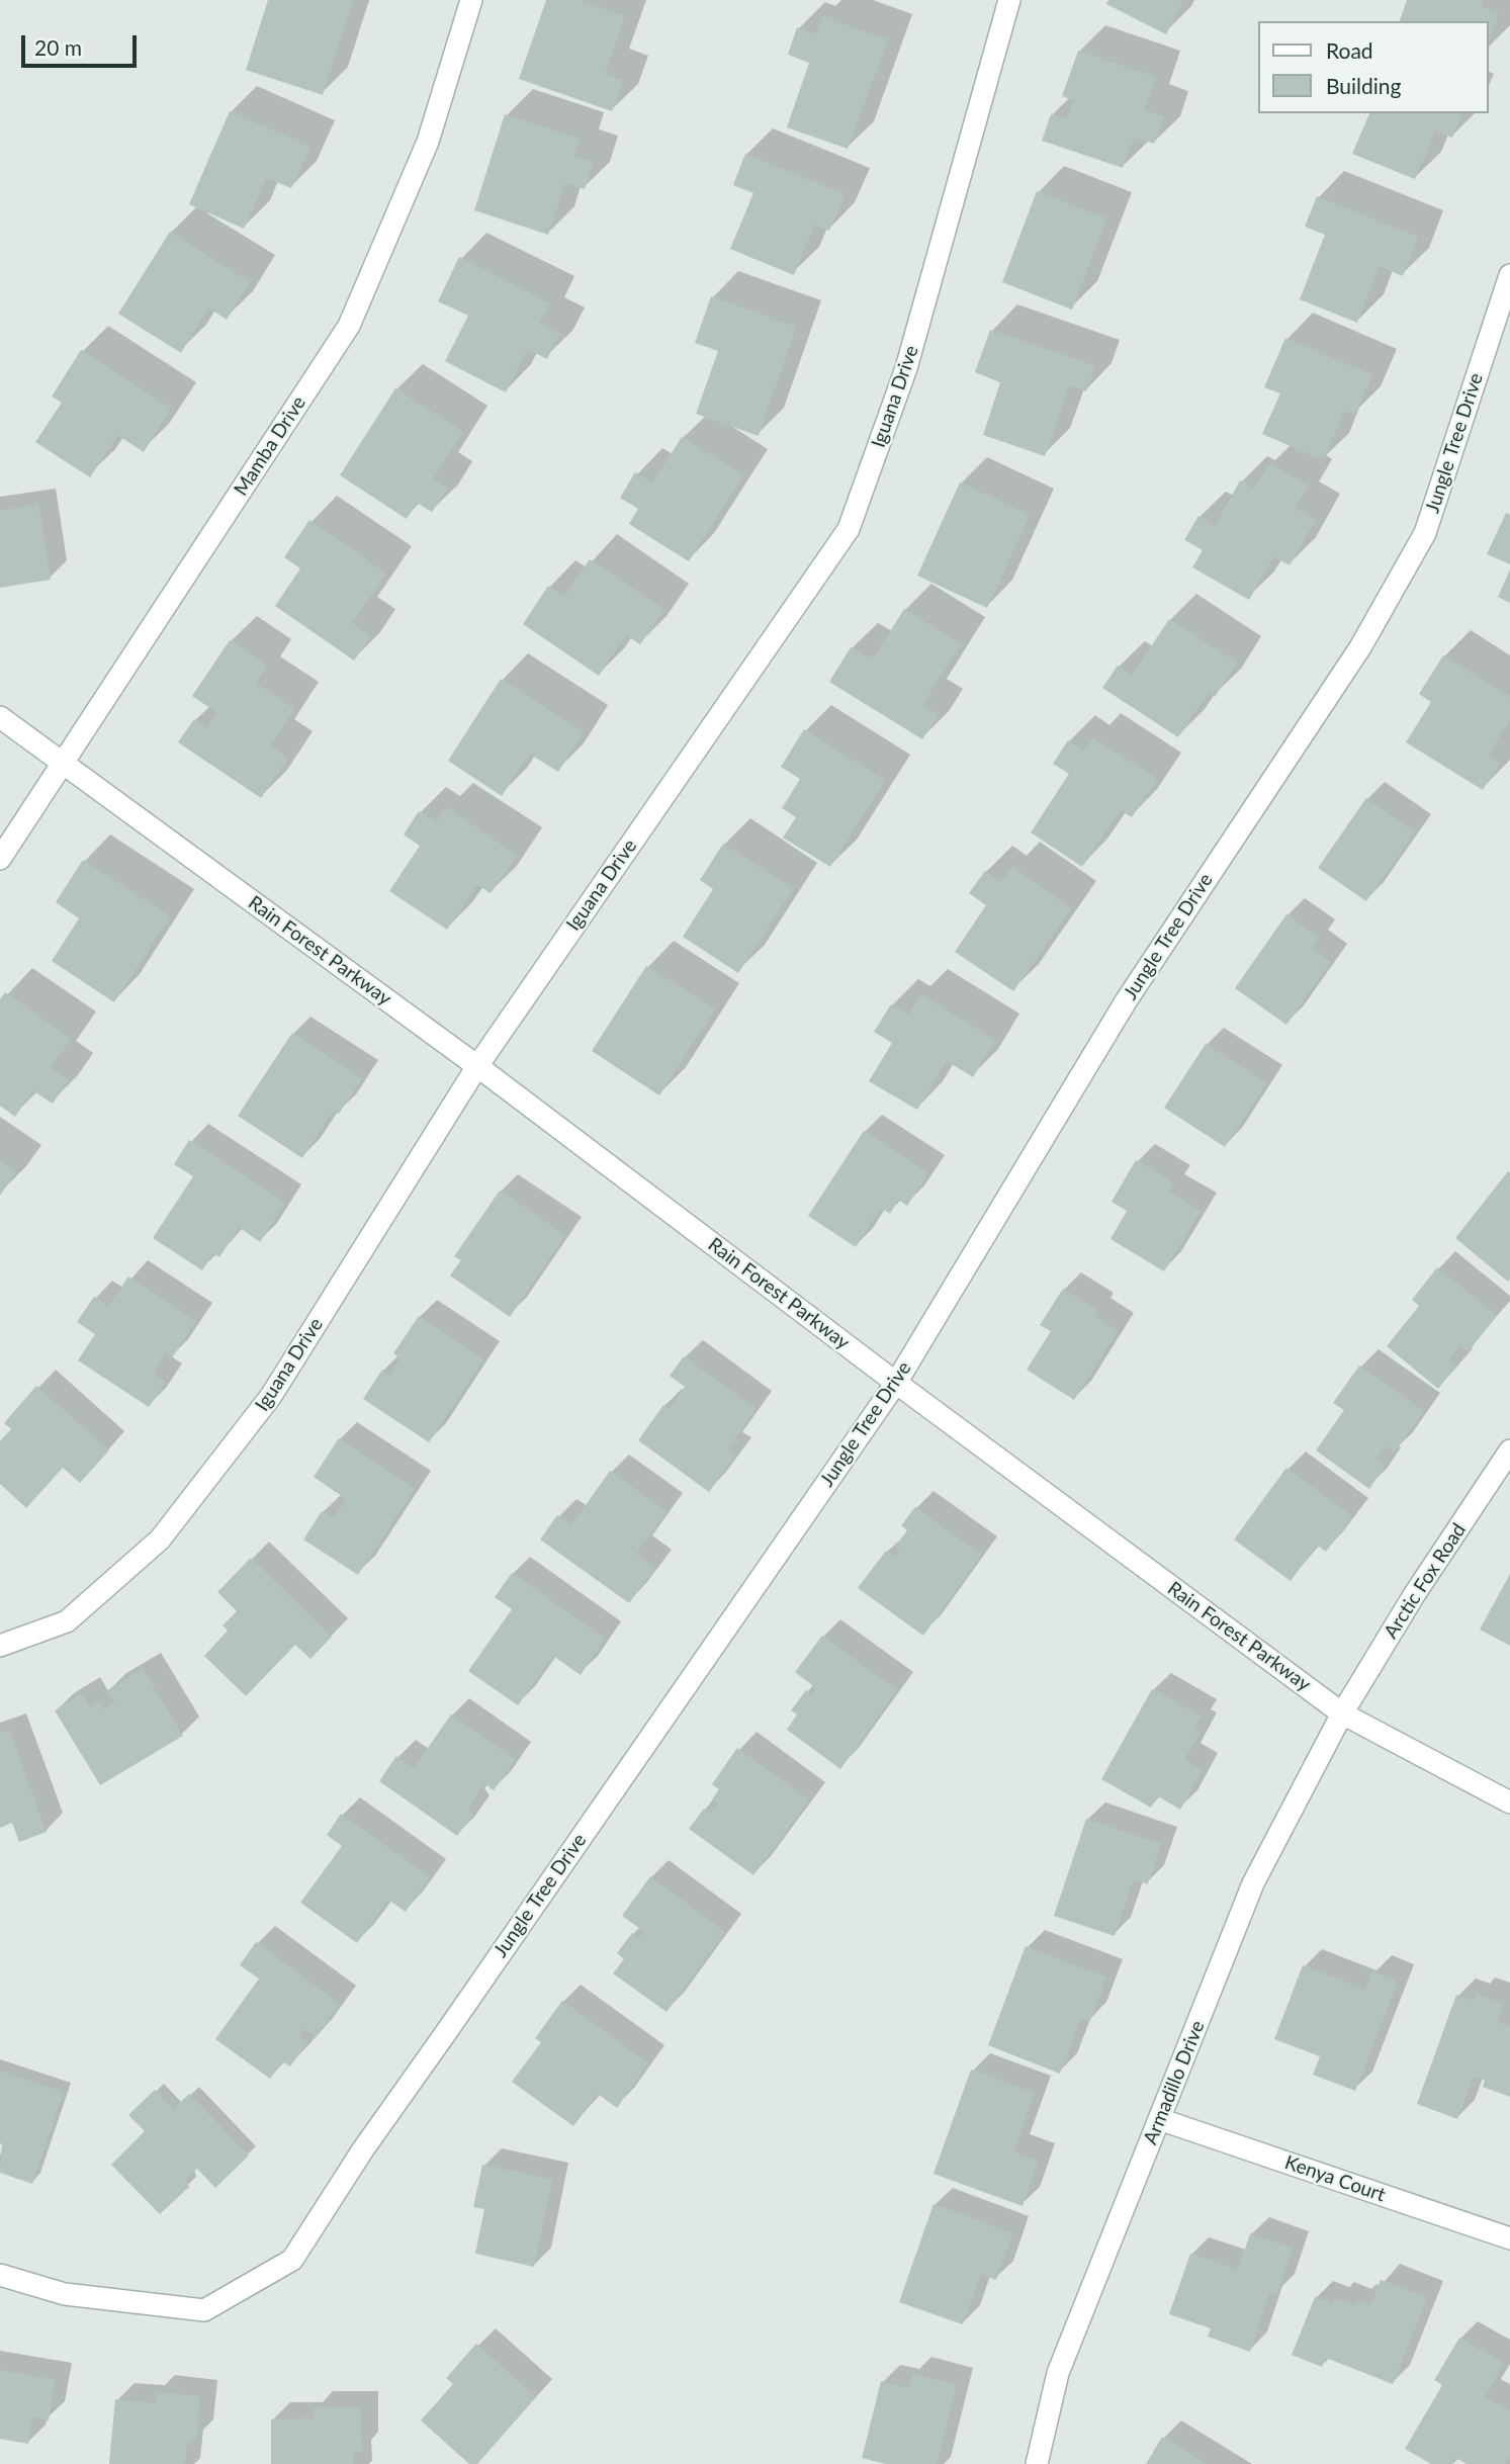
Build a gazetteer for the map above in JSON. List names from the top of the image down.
{
  "streets": {
    "street": [
      "Iguana Drive",
      "Jungle Tree Drive",
      "Mamba Drive",
      "Rain Forest Parkway",
      "Arctic Fox Road",
      "Armadillo Drive",
      "Kenya Court"
    ]
  },
  "crossings": [
    ["Iguana Drive", "Rain Forest Parkway"],
    ["Jungle Tree Drive", "Rain Forest Parkway"],
    ["Mamba Drive", "Rain Forest Parkway"],
    ["Rain Forest Parkway", "Arctic Fox Road"],
    ["Rain Forest Parkway", "Armadillo Drive"],
    ["Arctic Fox Road", "Armadillo Drive"],
    ["Armadillo Drive", "Kenya Court"]
  ],
  "legend": ["Road", "Building"],
  "scale_bar": "20 m"
}
